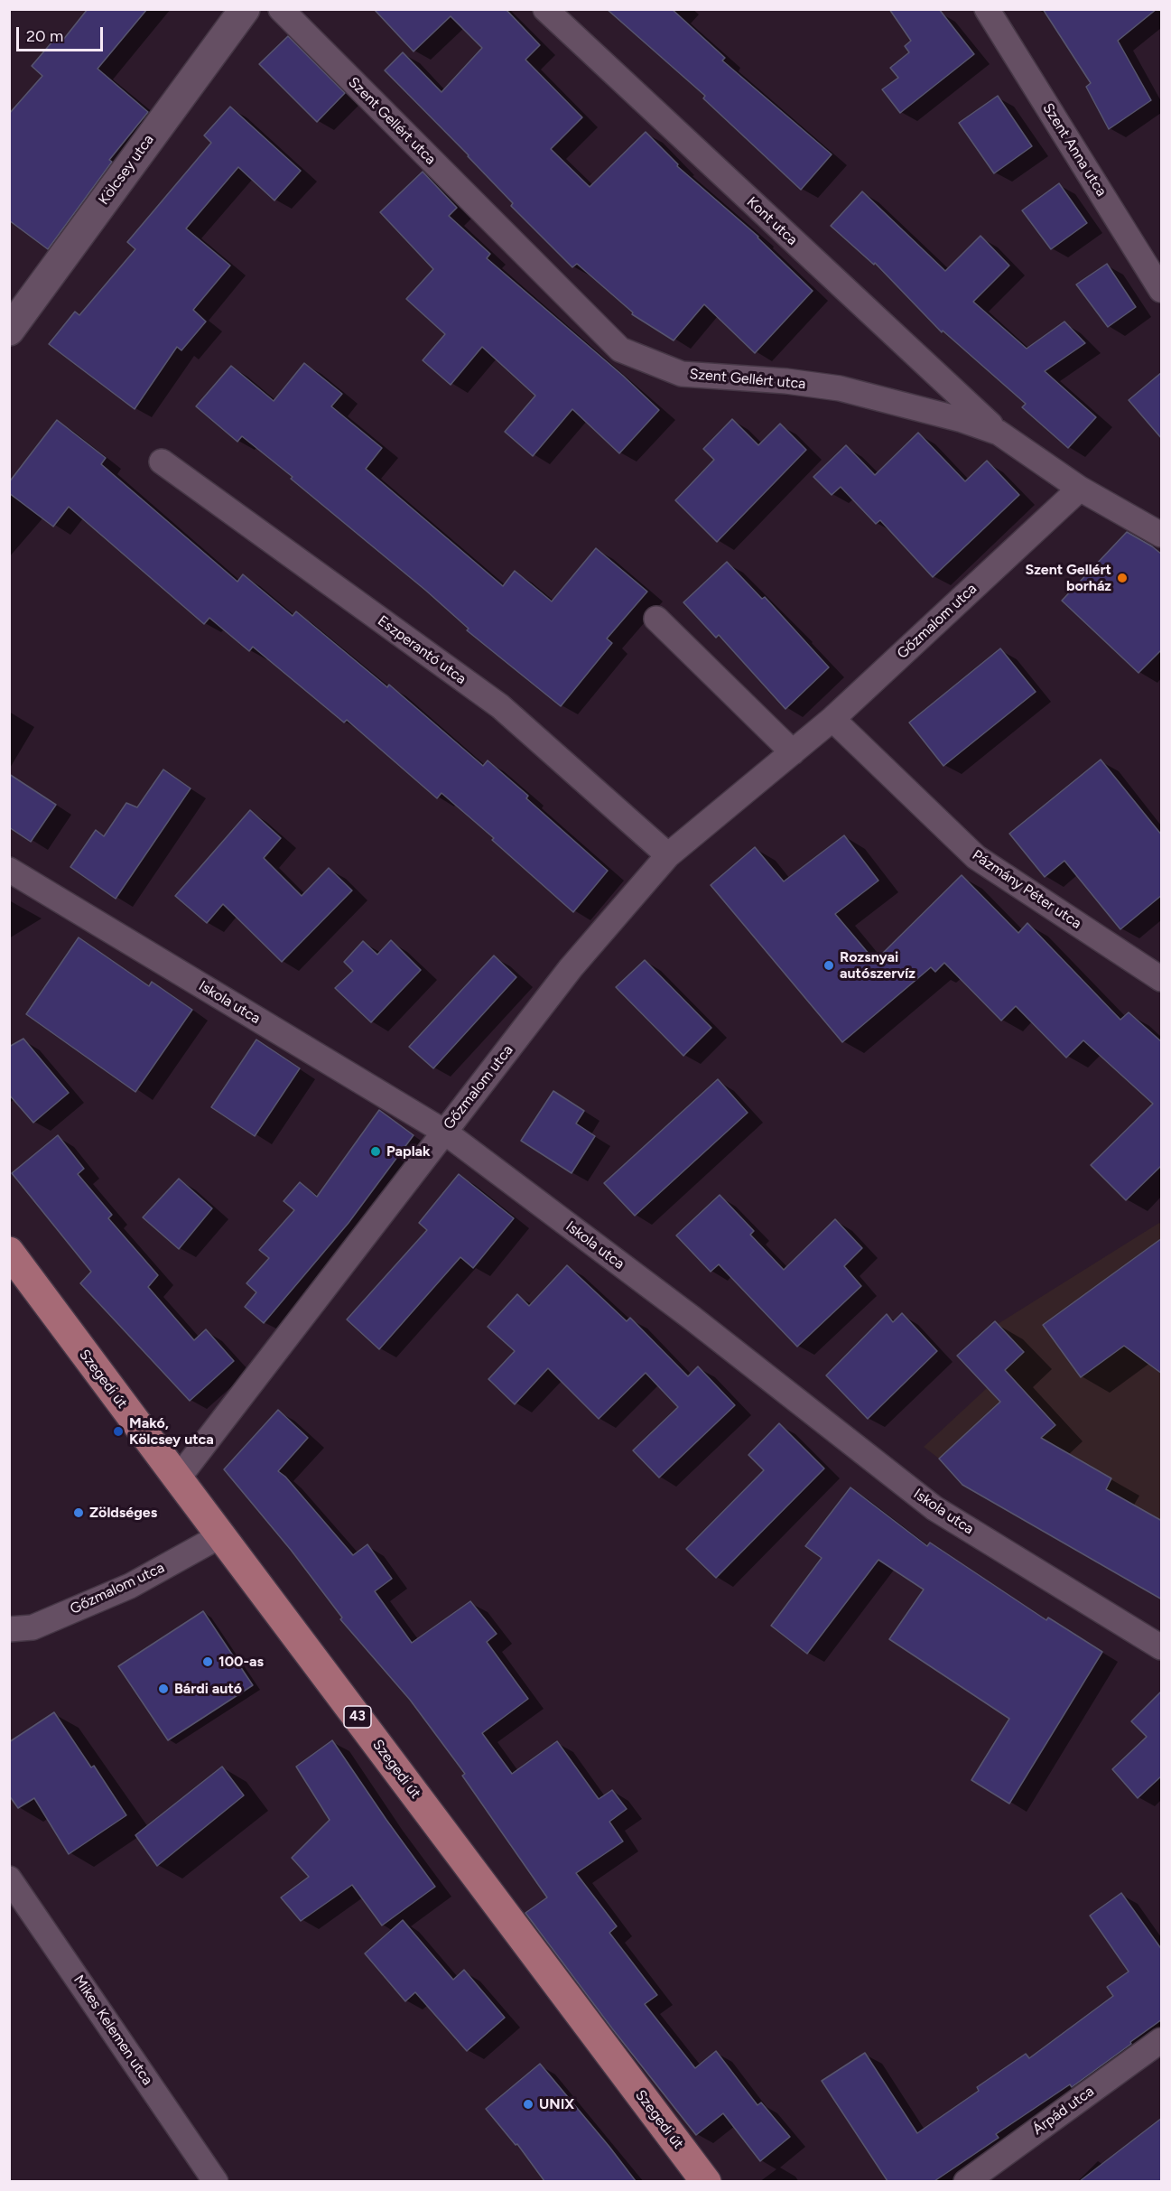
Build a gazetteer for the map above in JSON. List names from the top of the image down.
{
  "streets": {
    "main road": ["Kölcsey utca", "Szegedi út", "43"],
    "street": [
      "Szent Gellért utca",
      "Szent Anna utca",
      "Kont utca",
      "Gőzmalom utca",
      "Eszperantó utca",
      "Pázmány Péter utca",
      "Iskola utca",
      "Mikes Kelemen utca",
      "Árpád utca"
    ]
  },
  "crossings": [
    ["Szent Gellért utca", "Kont utca"],
    ["Szent Gellért utca", "Gőzmalom utca"],
    ["Gőzmalom utca", "Eszperantó utca"],
    ["Gőzmalom utca", "Pázmány Péter utca"],
    ["Gőzmalom utca", "Iskola utca"],
    ["Gőzmalom utca", "Szegedi út"]
  ],
  "places": [
    "Szent Gellért borház",
    "Rozsnyai autószervíz",
    "Paplak",
    "Makó, Kölcsey utca",
    "Zöldséges",
    "100-as",
    "Bárdi autó",
    "UNIX"
  ],
  "scale_bar": "20 m"
}
